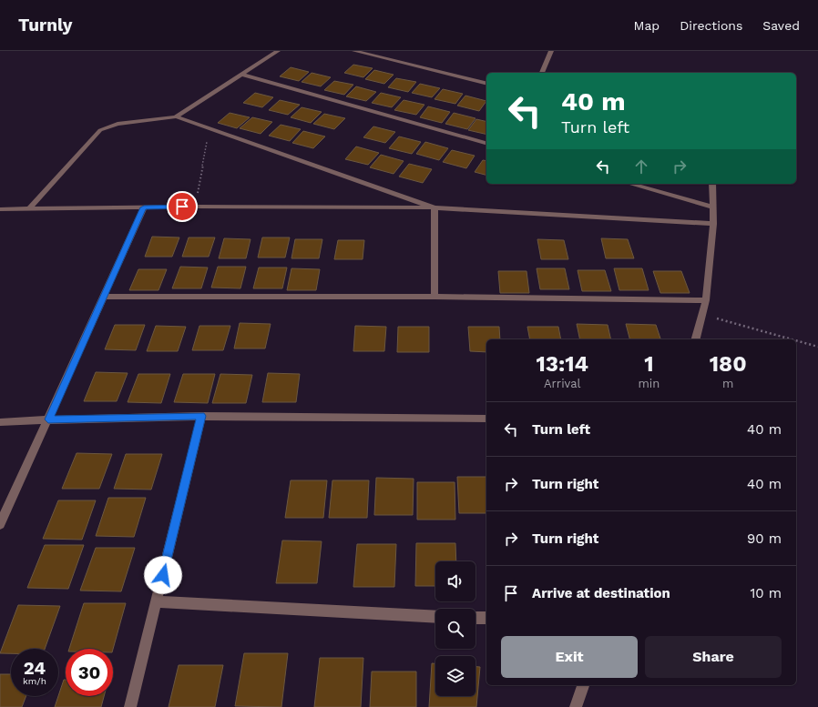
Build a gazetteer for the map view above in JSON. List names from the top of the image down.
{
  "page": {
    "header": "Turnly",
    "nav": ["Map", "Directions", "Saved"],
    "turn": ["40 m", "Turn left"],
    "eta": [
      "13:14",
      "Arrival",
      "1",
      "min",
      "180",
      "m"
    ],
    "list": [
      {
        "name": "Turn left",
        "value": "40 m"
      },
      {
        "name": "Turn right",
        "value": "40 m"
      },
      {
        "name": "Turn right",
        "value": "90 m"
      },
      {
        "name": "Arrive at destination",
        "value": "10 m"
      }
    ],
    "buttons": ["Exit", "Share"],
    "speed": "24 km/h",
    "limit": "30"
  }
}
